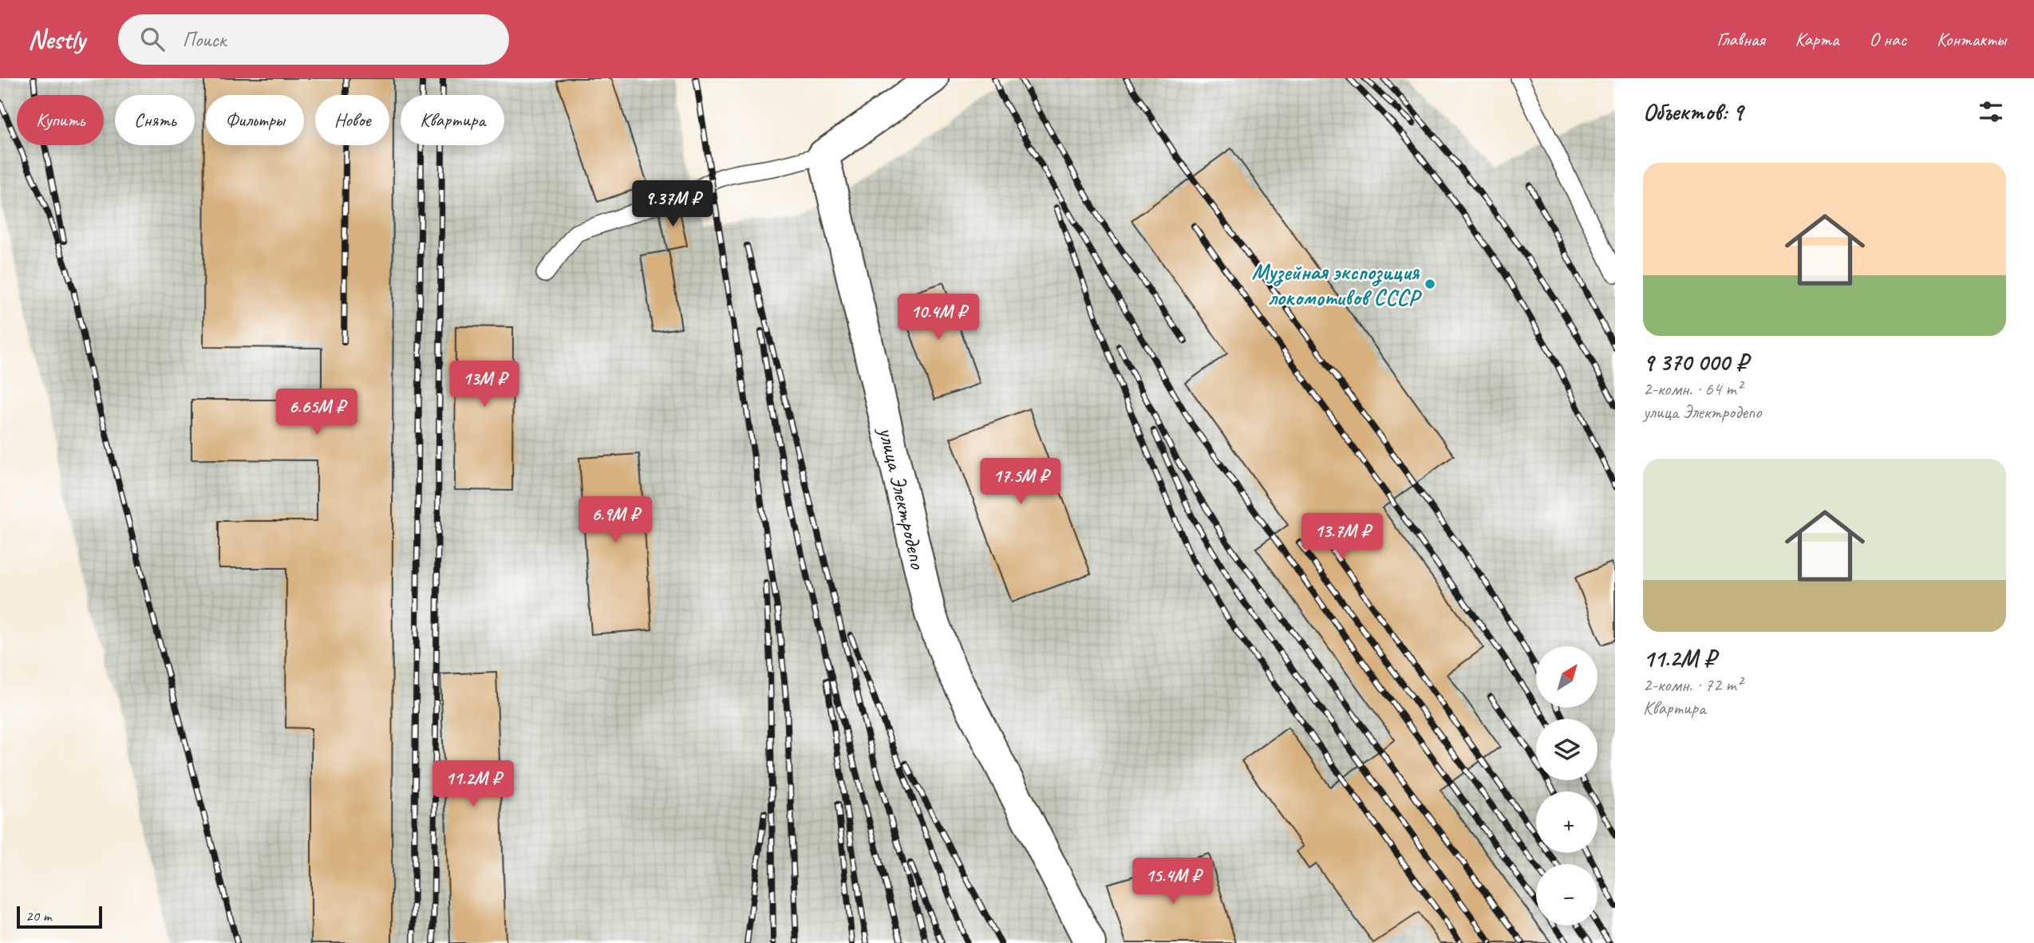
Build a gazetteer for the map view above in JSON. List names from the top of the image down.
{
  "streets": {
    "street": ["улица Электродепо"]
  },
  "places": ["Музейная экспозиция локомотивов СССР"],
  "scale_bar": "20 m",
  "north": "top right",
  "page": {
    "header": "Nestly",
    "search": "Поиск",
    "nav": [
      "Главная",
      "Карта",
      "О нас",
      "Контакты"
    ],
    "heading": "Объектов: 9",
    "chip": [
      "Купить",
      "Снять",
      "Фильтры",
      "Новое",
      "Квартира"
    ],
    "list": [
      {
        "name": "9 370 000 ₽",
        "note": "2-комн. · 64 m² · улица Электродепо"
      },
      {
        "name": "11.2M ₽",
        "note": "2-комн. · 72 m² · Квартира"
      }
    ],
    "price": [
      "9.37M ₽",
      "10.4M ₽",
      "13M ₽",
      "6.65M ₽",
      "17.5M ₽",
      "6.9M ₽",
      "13.7M ₽",
      "11.2M ₽",
      "15.4M ₽"
    ],
    "map_buttons": ["+", "−"],
    "scale": "20 m"
  }
}
